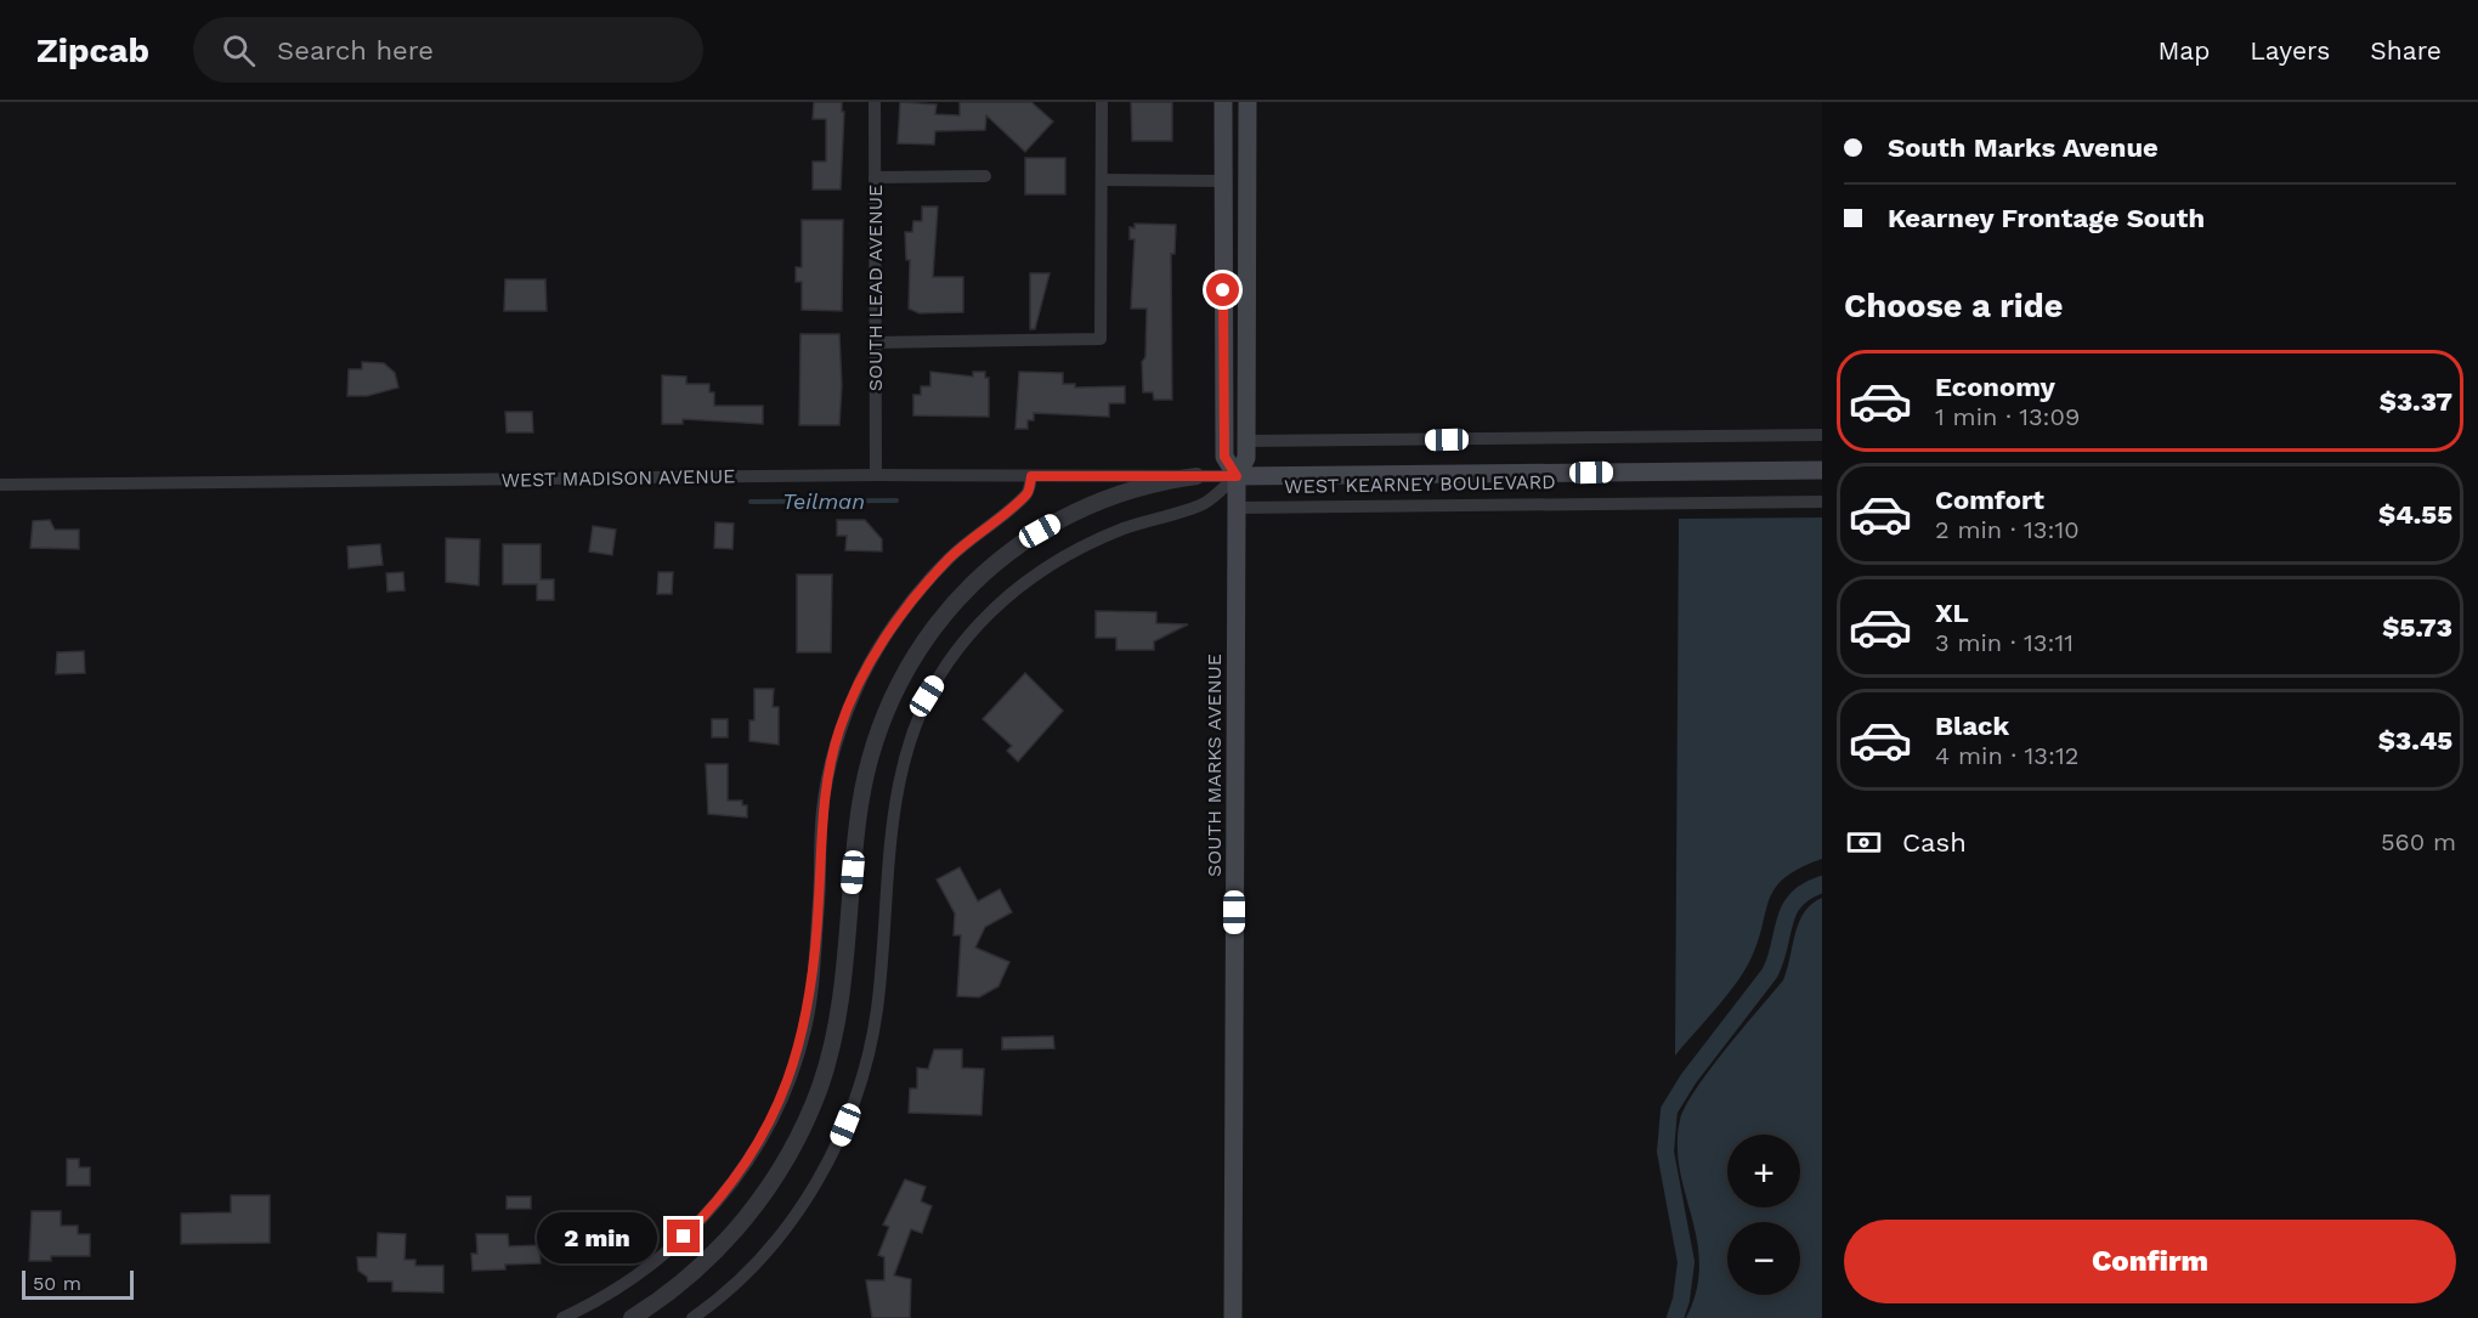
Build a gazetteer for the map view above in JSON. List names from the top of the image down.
{
  "streets": {
    "main road": ["WEST KEARNEY BOULEVARD", "SOUTH MARKS AVENUE"],
    "street": ["SOUTH LEAD AVENUE", "WEST MADISON AVENUE"]
  },
  "crossings": [
    ["SOUTH LEAD AVENUE", "WEST MADISON AVENUE"],
    ["WEST MADISON AVENUE", "WEST KEARNEY BOULEVARD"],
    ["WEST MADISON AVENUE", "SOUTH MARKS AVENUE"],
    ["WEST KEARNEY BOULEVARD", "SOUTH MARKS AVENUE"]
  ],
  "water": ["Teilman"],
  "scale_bar": "50 m",
  "page": {
    "header": "Zipcab",
    "search": "Search here",
    "nav": ["Map", "Layers", "Share"],
    "banner": ["South Marks Avenue", "Kearney Frontage South"],
    "heading": "Choose a ride",
    "list": [
      {
        "name": "Economy",
        "note": "1 min · 13:09",
        "value": "$3.37"
      },
      {
        "name": "Comfort",
        "note": "2 min · 13:10",
        "value": "$4.55"
      },
      {
        "name": "XL",
        "note": "3 min · 13:11",
        "value": "$5.73"
      },
      {
        "name": "Black",
        "note": "4 min · 13:12",
        "value": "$3.45"
      }
    ],
    "pay": ["Cash", "560 m"],
    "map_buttons": ["+", "−"],
    "buttons": "Confirm",
    "bubble": "2 min",
    "scale": "50 m"
  }
}
